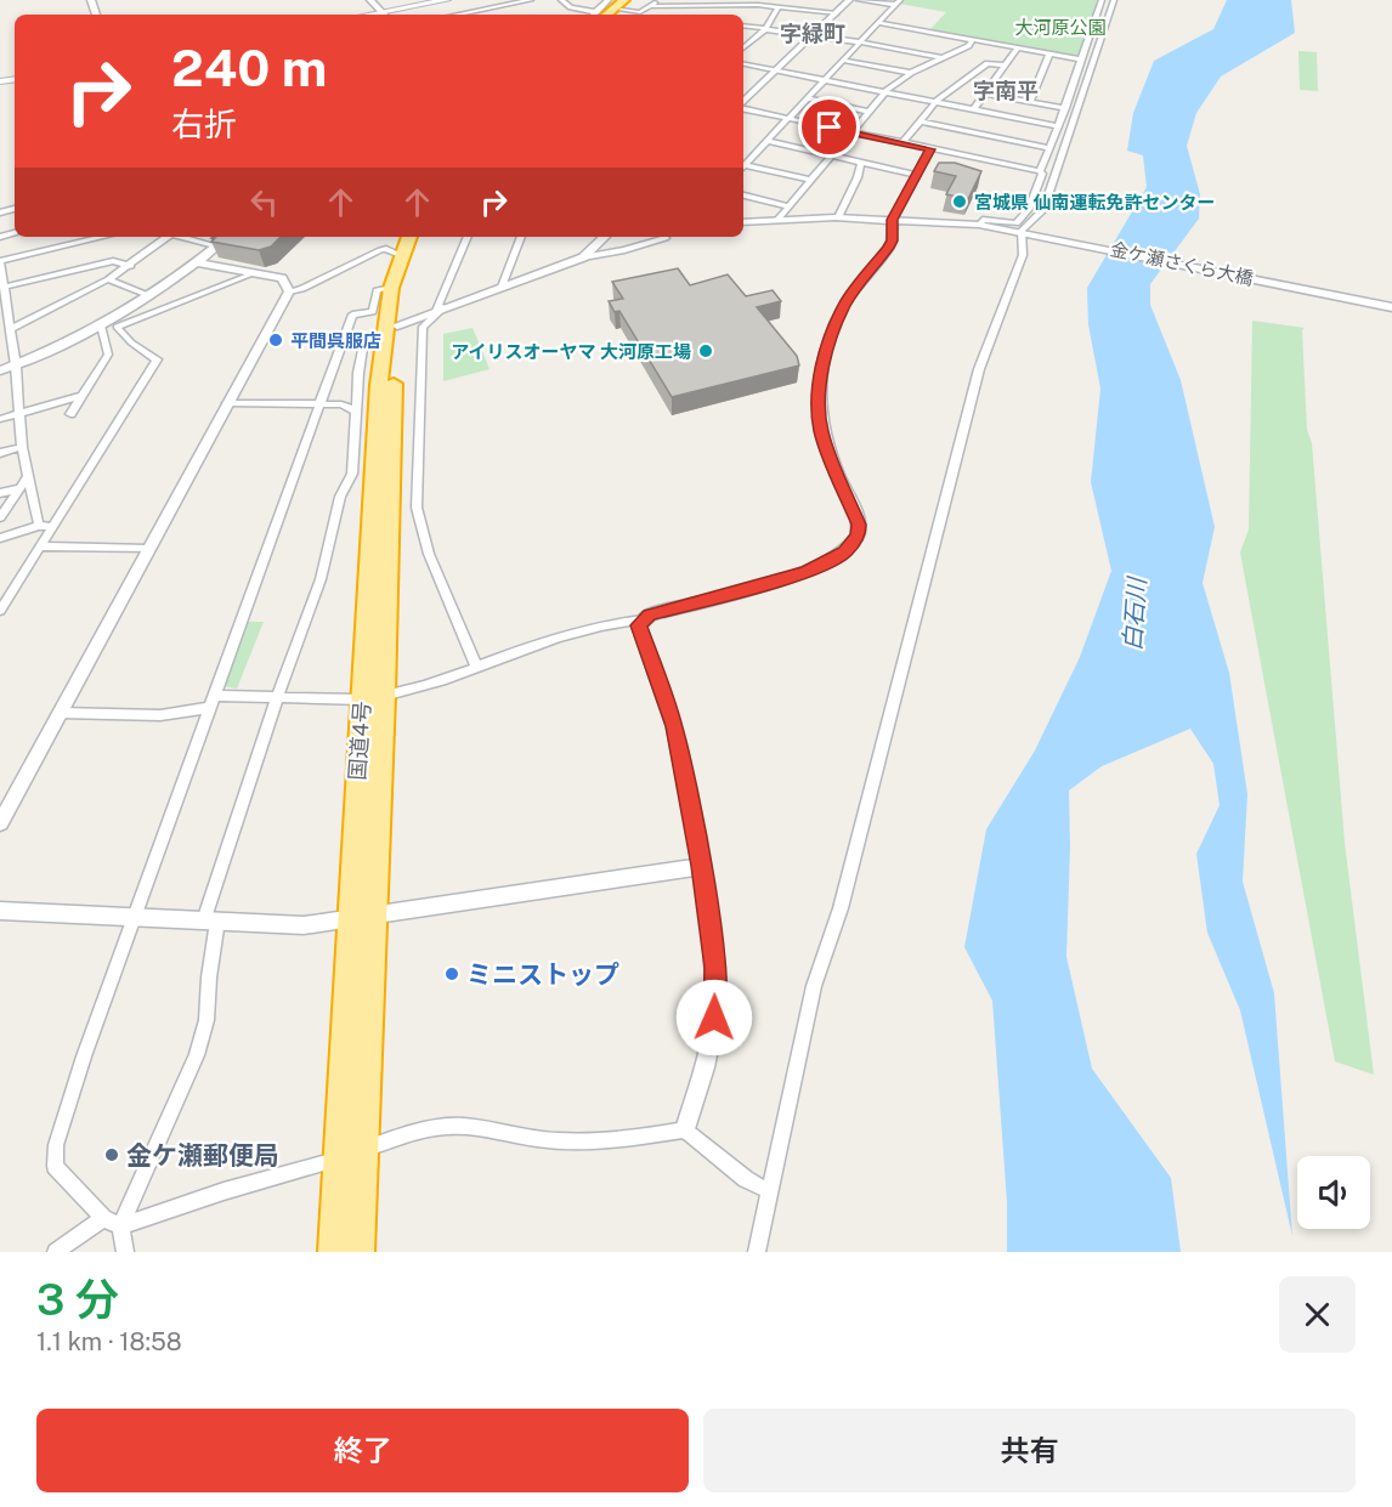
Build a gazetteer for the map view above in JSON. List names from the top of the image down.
{
  "streets": {
    "highway": ["国道4号"],
    "street": ["金ケ瀬さくら大橋"]
  },
  "districts": ["字緑町", "字南平"],
  "water": ["白石川"],
  "parks": ["大河原公園"],
  "places": [
    "宮城県 仙南運転免許センター",
    "平間呉服店",
    "アイリスオーヤマ 大河原工場",
    "ミニストップ",
    "金ケ瀬郵便局"
  ],
  "page": {
    "turn": ["240 m", "右折"],
    "heading": ["3 分", "1.1 km · 18:58"],
    "buttons": ["終了", "共有"]
  }
}
